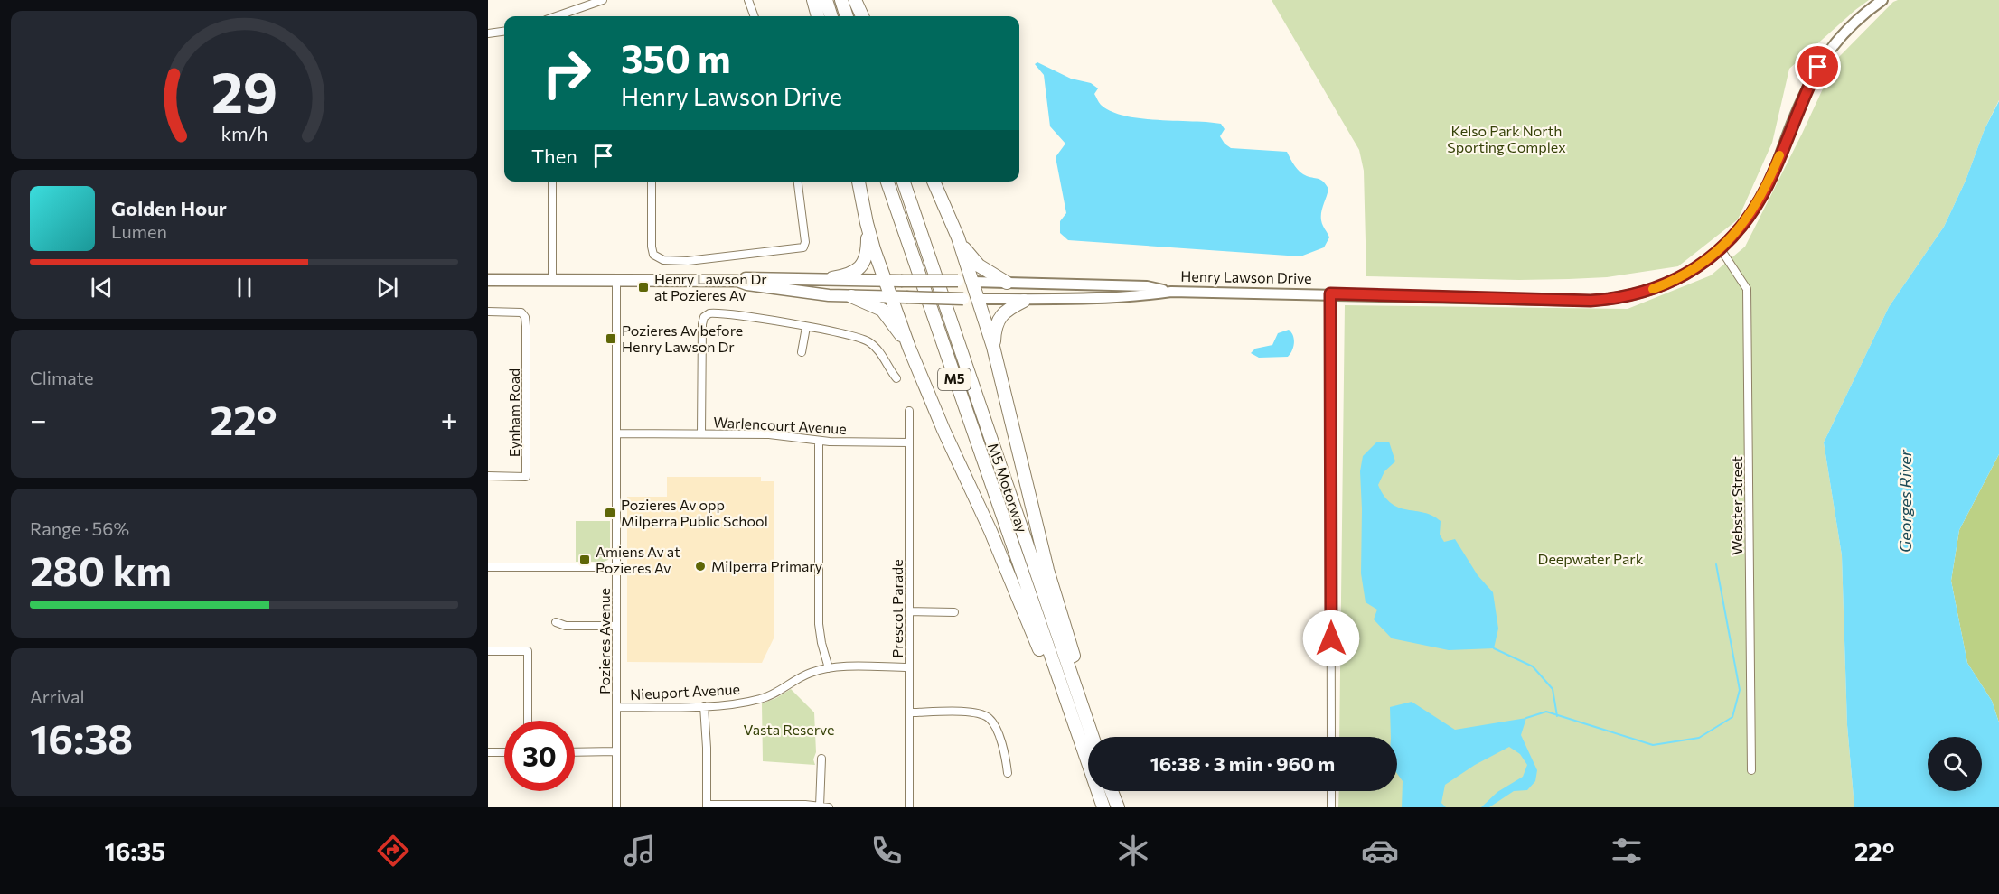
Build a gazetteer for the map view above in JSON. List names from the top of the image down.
{
  "streets": {
    "highway": ["M5", "M5 Motorway"],
    "main road": ["Henry Lawson Drive"],
    "street": [
      "Eynham Road",
      "Warlencourt Avenue",
      "Webster Street",
      "Prescot Parade",
      "Pozieres Avenue",
      "Nieuport Avenue"
    ]
  },
  "crossings": [
    ["Henry Lawson Drive", "Webster Street"],
    ["Henry Lawson Drive", "Pozieres Avenue"],
    ["Warlencourt Avenue", "Prescot Parade"],
    ["Warlencourt Avenue", "Pozieres Avenue"],
    ["Prescot Parade", "Nieuport Avenue"],
    ["Pozieres Avenue", "Nieuport Avenue"]
  ],
  "water": ["Georges River"],
  "parks": ["Kelso Park North Sporting Complex", "Deepwater Park", "Vasta Reserve"],
  "places": {
    "transit": [
      "Henry Lawson Dr at Pozieres Av",
      "Pozieres Av before Henry Lawson Dr",
      "Pozieres Av opp Milperra Public School",
      "Amiens Av at Pozieres Av"
    ],
    "other": ["Milperra Primary"]
  },
  "page": {
    "turn": ["350 m", "Henry Lawson Drive"],
    "then": "Then",
    "song": ["Golden Hour", "Lumen"],
    "tile": [
      "Climate",
      ["Range · 56%", "280 km"],
      ["Arrival", "16:38"]
    ],
    "heat": ["−", "22°", "+"],
    "limit": "30",
    "trip": "16:38 · 3 min · 960 m",
    "tabs": ["16:35", "22°"],
    "gauge": ["29", "km/h"]
  }
}
